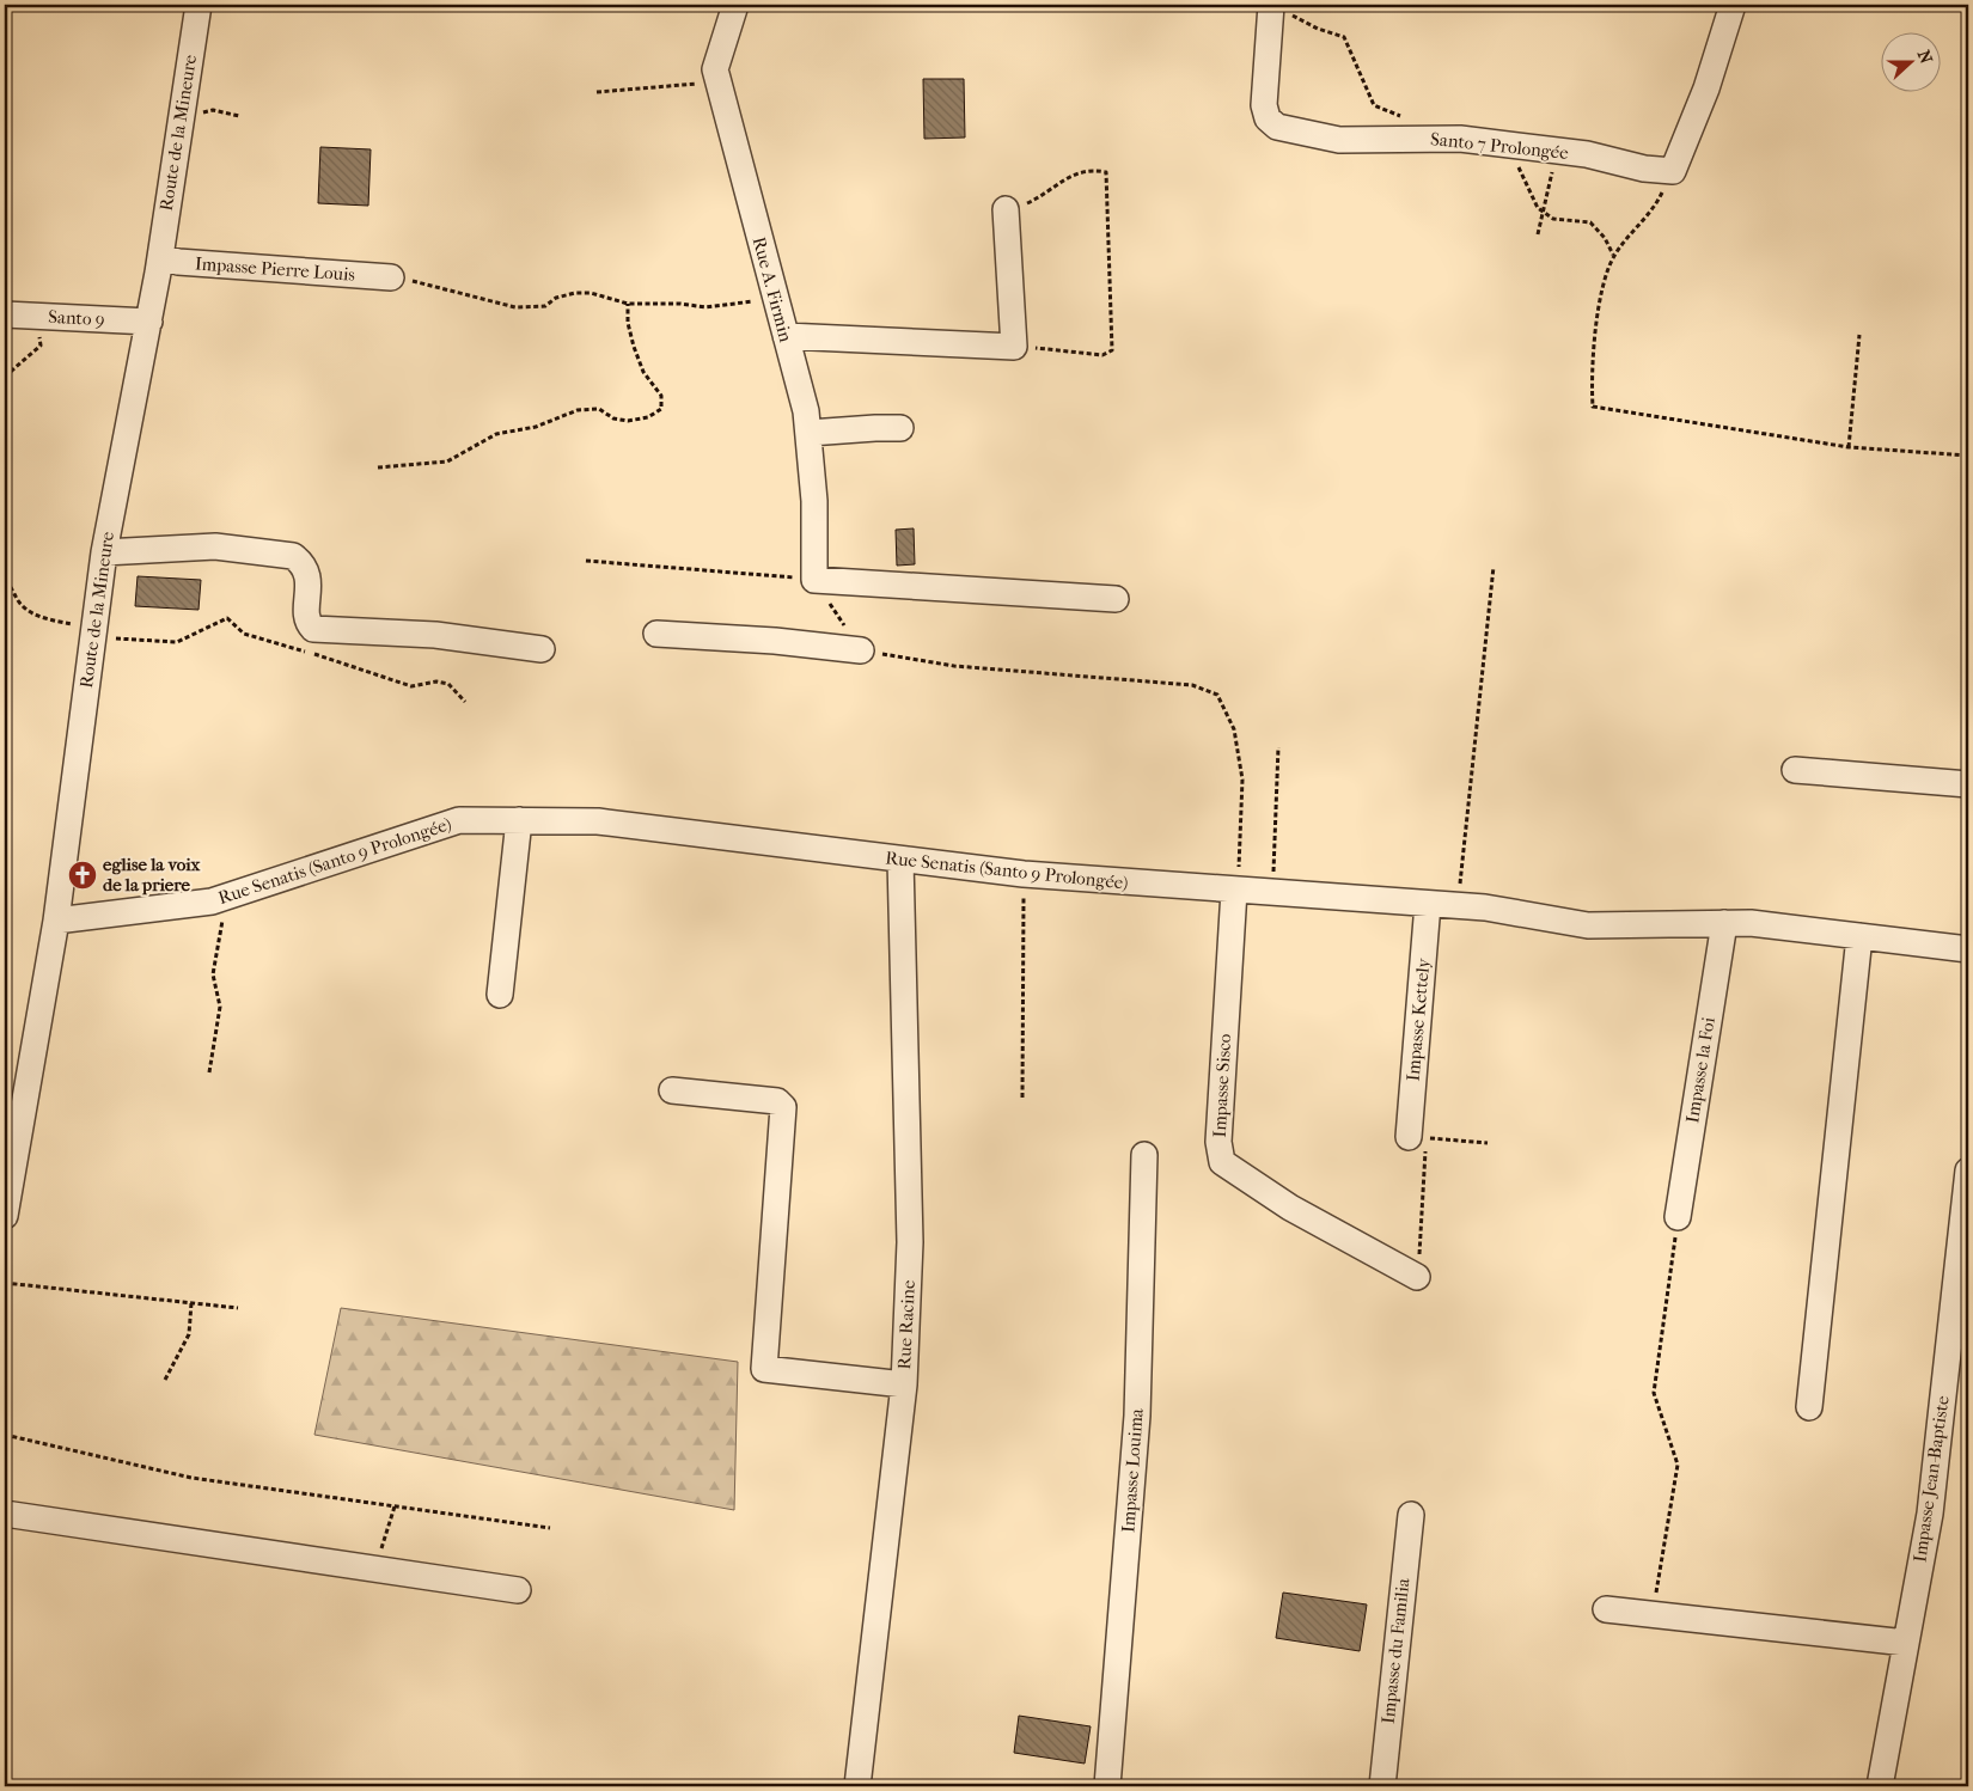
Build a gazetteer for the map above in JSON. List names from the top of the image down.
{
  "streets": {
    "street": [
      "Route de la Mineure",
      "Santo 7 Prolongée",
      "Impasse Pierre Louis",
      "Rue A. Firmin",
      "Santo 9",
      "Rue Senatis (Santo 9 Prolongée)",
      "Impasse Kettely",
      "Impasse la Foi",
      "Impasse Sisco",
      "Rue Racine",
      "Impasse Louima",
      "Impasse Jean-Baptiste",
      "Impasse du Familia"
    ]
  },
  "crossings": [
    ["Route de la Mineure", "Impasse Pierre Louis"],
    ["Route de la Mineure", "Santo 9"],
    ["Route de la Mineure", "Rue Senatis (Santo 9 Prolongée)"],
    ["Rue Senatis (Santo 9 Prolongée)", "Impasse Kettely"],
    ["Rue Senatis (Santo 9 Prolongée)", "Impasse la Foi"],
    ["Rue Senatis (Santo 9 Prolongée)", "Impasse Sisco"],
    ["Rue Senatis (Santo 9 Prolongée)", "Rue Racine"]
  ],
  "places": {
    "church": ["eglise la voix de la priere"]
  },
  "north": "right"
}
